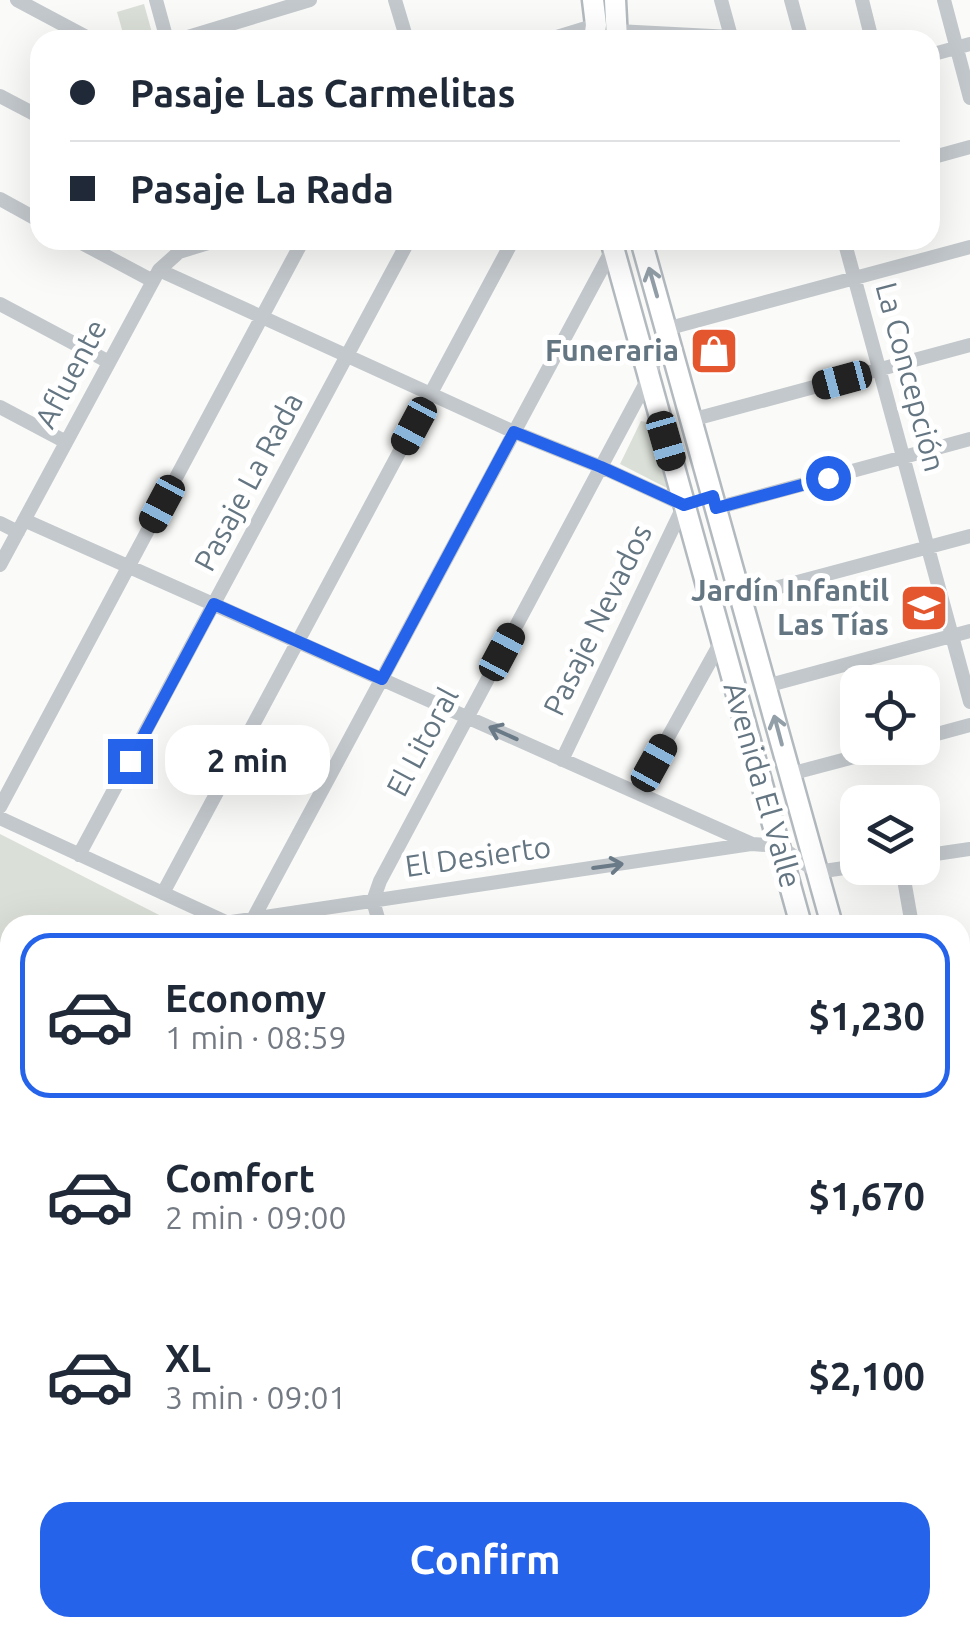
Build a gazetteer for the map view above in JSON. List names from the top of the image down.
{
  "streets": {
    "street": [
      "Afluente",
      "La Concepción",
      "Pasaje La Rada",
      "Pasaje Nevados",
      "El Litoral",
      "Avenida El Valle",
      "El Desierto"
    ]
  },
  "crossings": [
    ["Pasaje Nevados", "Avenida El Valle"],
    ["El Litoral", "Avenida El Valle"],
    ["El Litoral", "El Desierto"]
  ],
  "one_way": ["El Desierto"],
  "places": {
    "shop": ["Funeraria"],
    "school or university": ["Jardín Infantil Las Tías"]
  },
  "page": {
    "banner": ["Pasaje Las Carmelitas", "Pasaje La Rada"],
    "bubble": "2 min",
    "list": [
      {
        "name": "Economy",
        "note": "1 min · 08:59",
        "value": "$1,230"
      },
      {
        "name": "Comfort",
        "note": "2 min · 09:00",
        "value": "$1,670"
      },
      {
        "name": "XL",
        "note": "3 min · 09:01",
        "value": "$2,100"
      }
    ],
    "buttons": "Confirm"
  }
}
